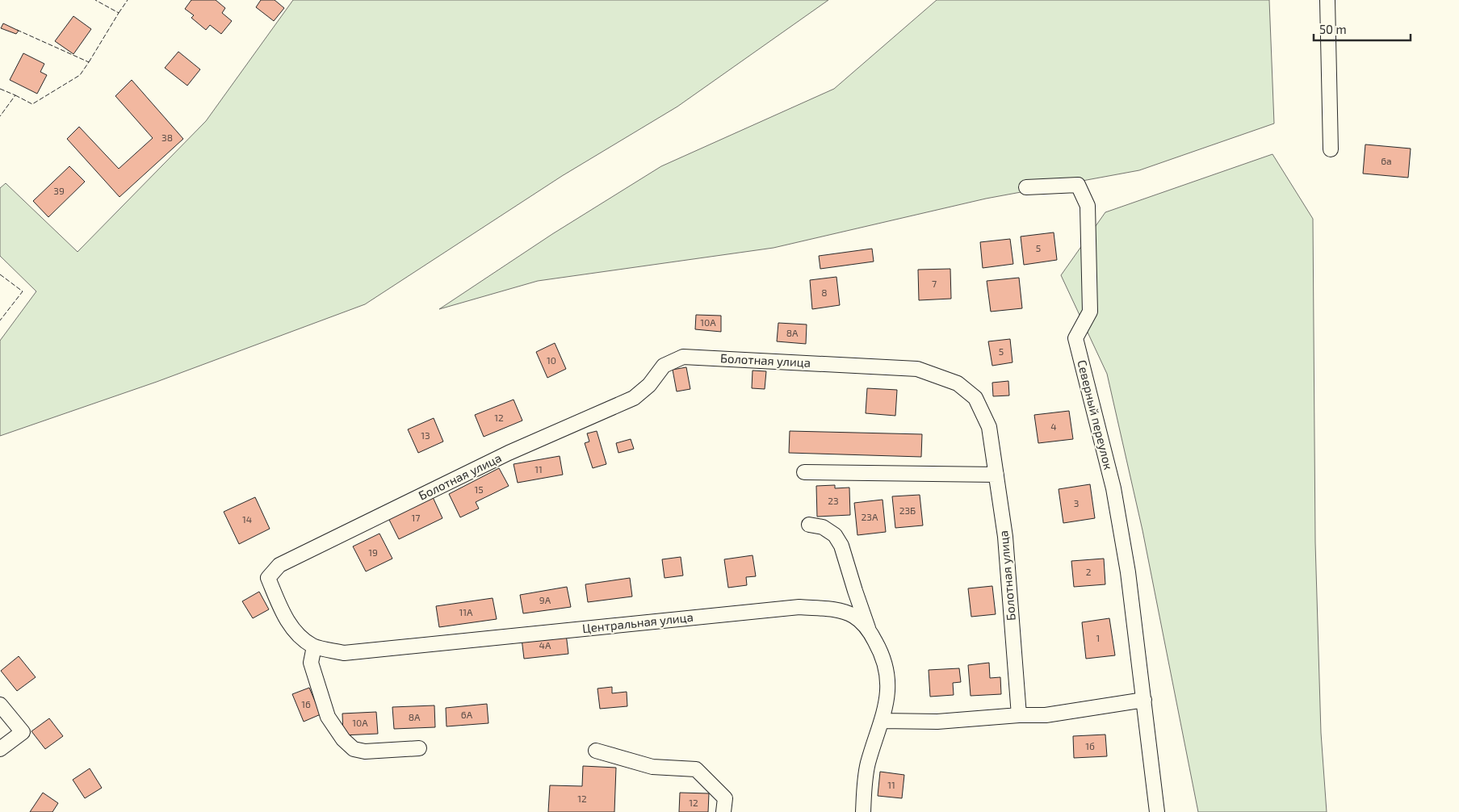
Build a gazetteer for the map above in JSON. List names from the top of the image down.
{
  "streets": {
    "street": ["Болотная улица", "Северный переулок", "Центральная улица"]
  },
  "crossings": [
    ["Болотная улица", "Центральная улица"]
  ],
  "house_numbers": [
    "38",
    "6а",
    "39",
    "5",
    "7",
    "8",
    "10А",
    "8А",
    "5",
    "10",
    "12",
    "4",
    "13",
    "11",
    "15",
    "23",
    "3",
    "23Б",
    "23А",
    "17",
    "14",
    "19",
    "2",
    "9А",
    "11А",
    "1",
    "4А",
    "16",
    "6А",
    "8А",
    "10А",
    "1б",
    "11",
    "12",
    "12"
  ],
  "scale_bar": "50 m"
}
